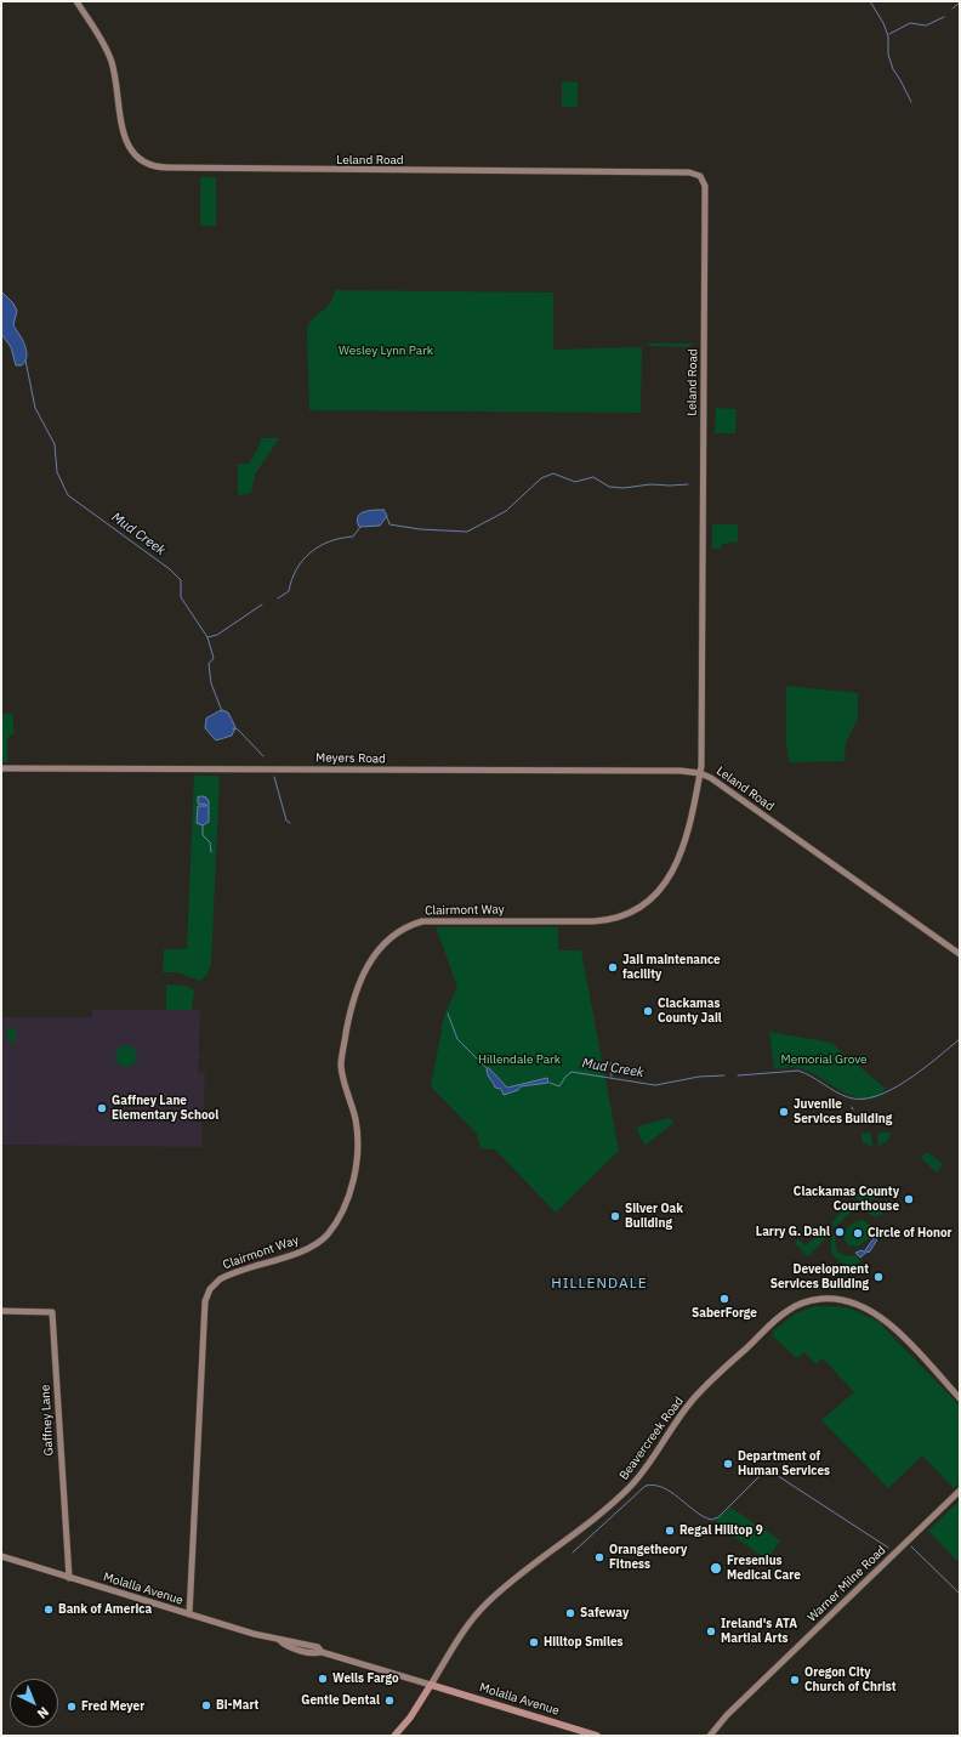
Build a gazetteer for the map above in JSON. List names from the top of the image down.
{
  "streets": {
    "main road": ["Beavercreek Road", "Molalla Avenue"],
    "street": [
      "Leland Road",
      "Meyers Road",
      "Clairmont Way",
      "Gaffney Lane",
      "Warner Milne Road"
    ]
  },
  "crossings": [
    ["Leland Road", "Meyers Road"],
    ["Leland Road", "Clairmont Way"],
    ["Meyers Road", "Clairmont Way"],
    ["Clairmont Way", "Molalla Avenue"],
    ["Gaffney Lane", "Molalla Avenue"],
    ["Beavercreek Road", "Molalla Avenue"]
  ],
  "districts": ["HILLENDALE"],
  "water": ["Mud Creek"],
  "parks": ["Wesley Lynn Park", "Hillendale Park", "Memorial Grove"],
  "places": [
    "Jail maintenance facility",
    "Clackamas County Jail",
    "Gaffney Lane Elementary School",
    "Juvenile Services Building",
    "Clackamas County Courthouse",
    "Silver Oak Building",
    "Larry G. Dahl",
    "Circle of Honor",
    "Development Services Building",
    "SaberForge",
    "Department of Human Services",
    "Regal Hilltop 9",
    "Orangetheory Fitness",
    "Fresenius Medical Care",
    "Bank of America",
    "Safeway",
    "Ireland's ATA Martial Arts",
    "Hilltop Smiles",
    "Wells Fargo",
    "Oregon City Church of Christ",
    "Gentle Dental",
    "Bi-Mart",
    "Fred Meyer"
  ],
  "north": "bottom right"
}
